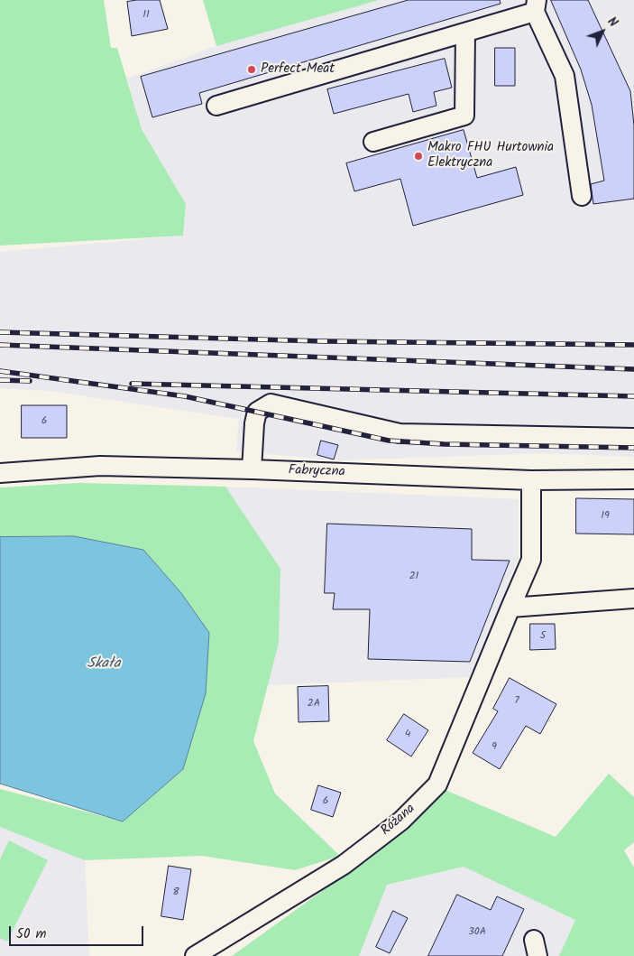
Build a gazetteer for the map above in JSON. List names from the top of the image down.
{
  "streets": {
    "street": ["Fabryczna", "Różana"]
  },
  "crossings": [
    ["Fabryczna", "Różana"]
  ],
  "water": ["Skała"],
  "places": ["Perfect Meat", "Makro FHU Hurtownia Elektryczna"],
  "house_numbers": [
    "11",
    "6",
    "19",
    "21",
    "5",
    "7",
    "2A",
    "4",
    "9",
    "6",
    "8",
    "30A"
  ],
  "scale_bar": "50 m",
  "north": "top right"
}
